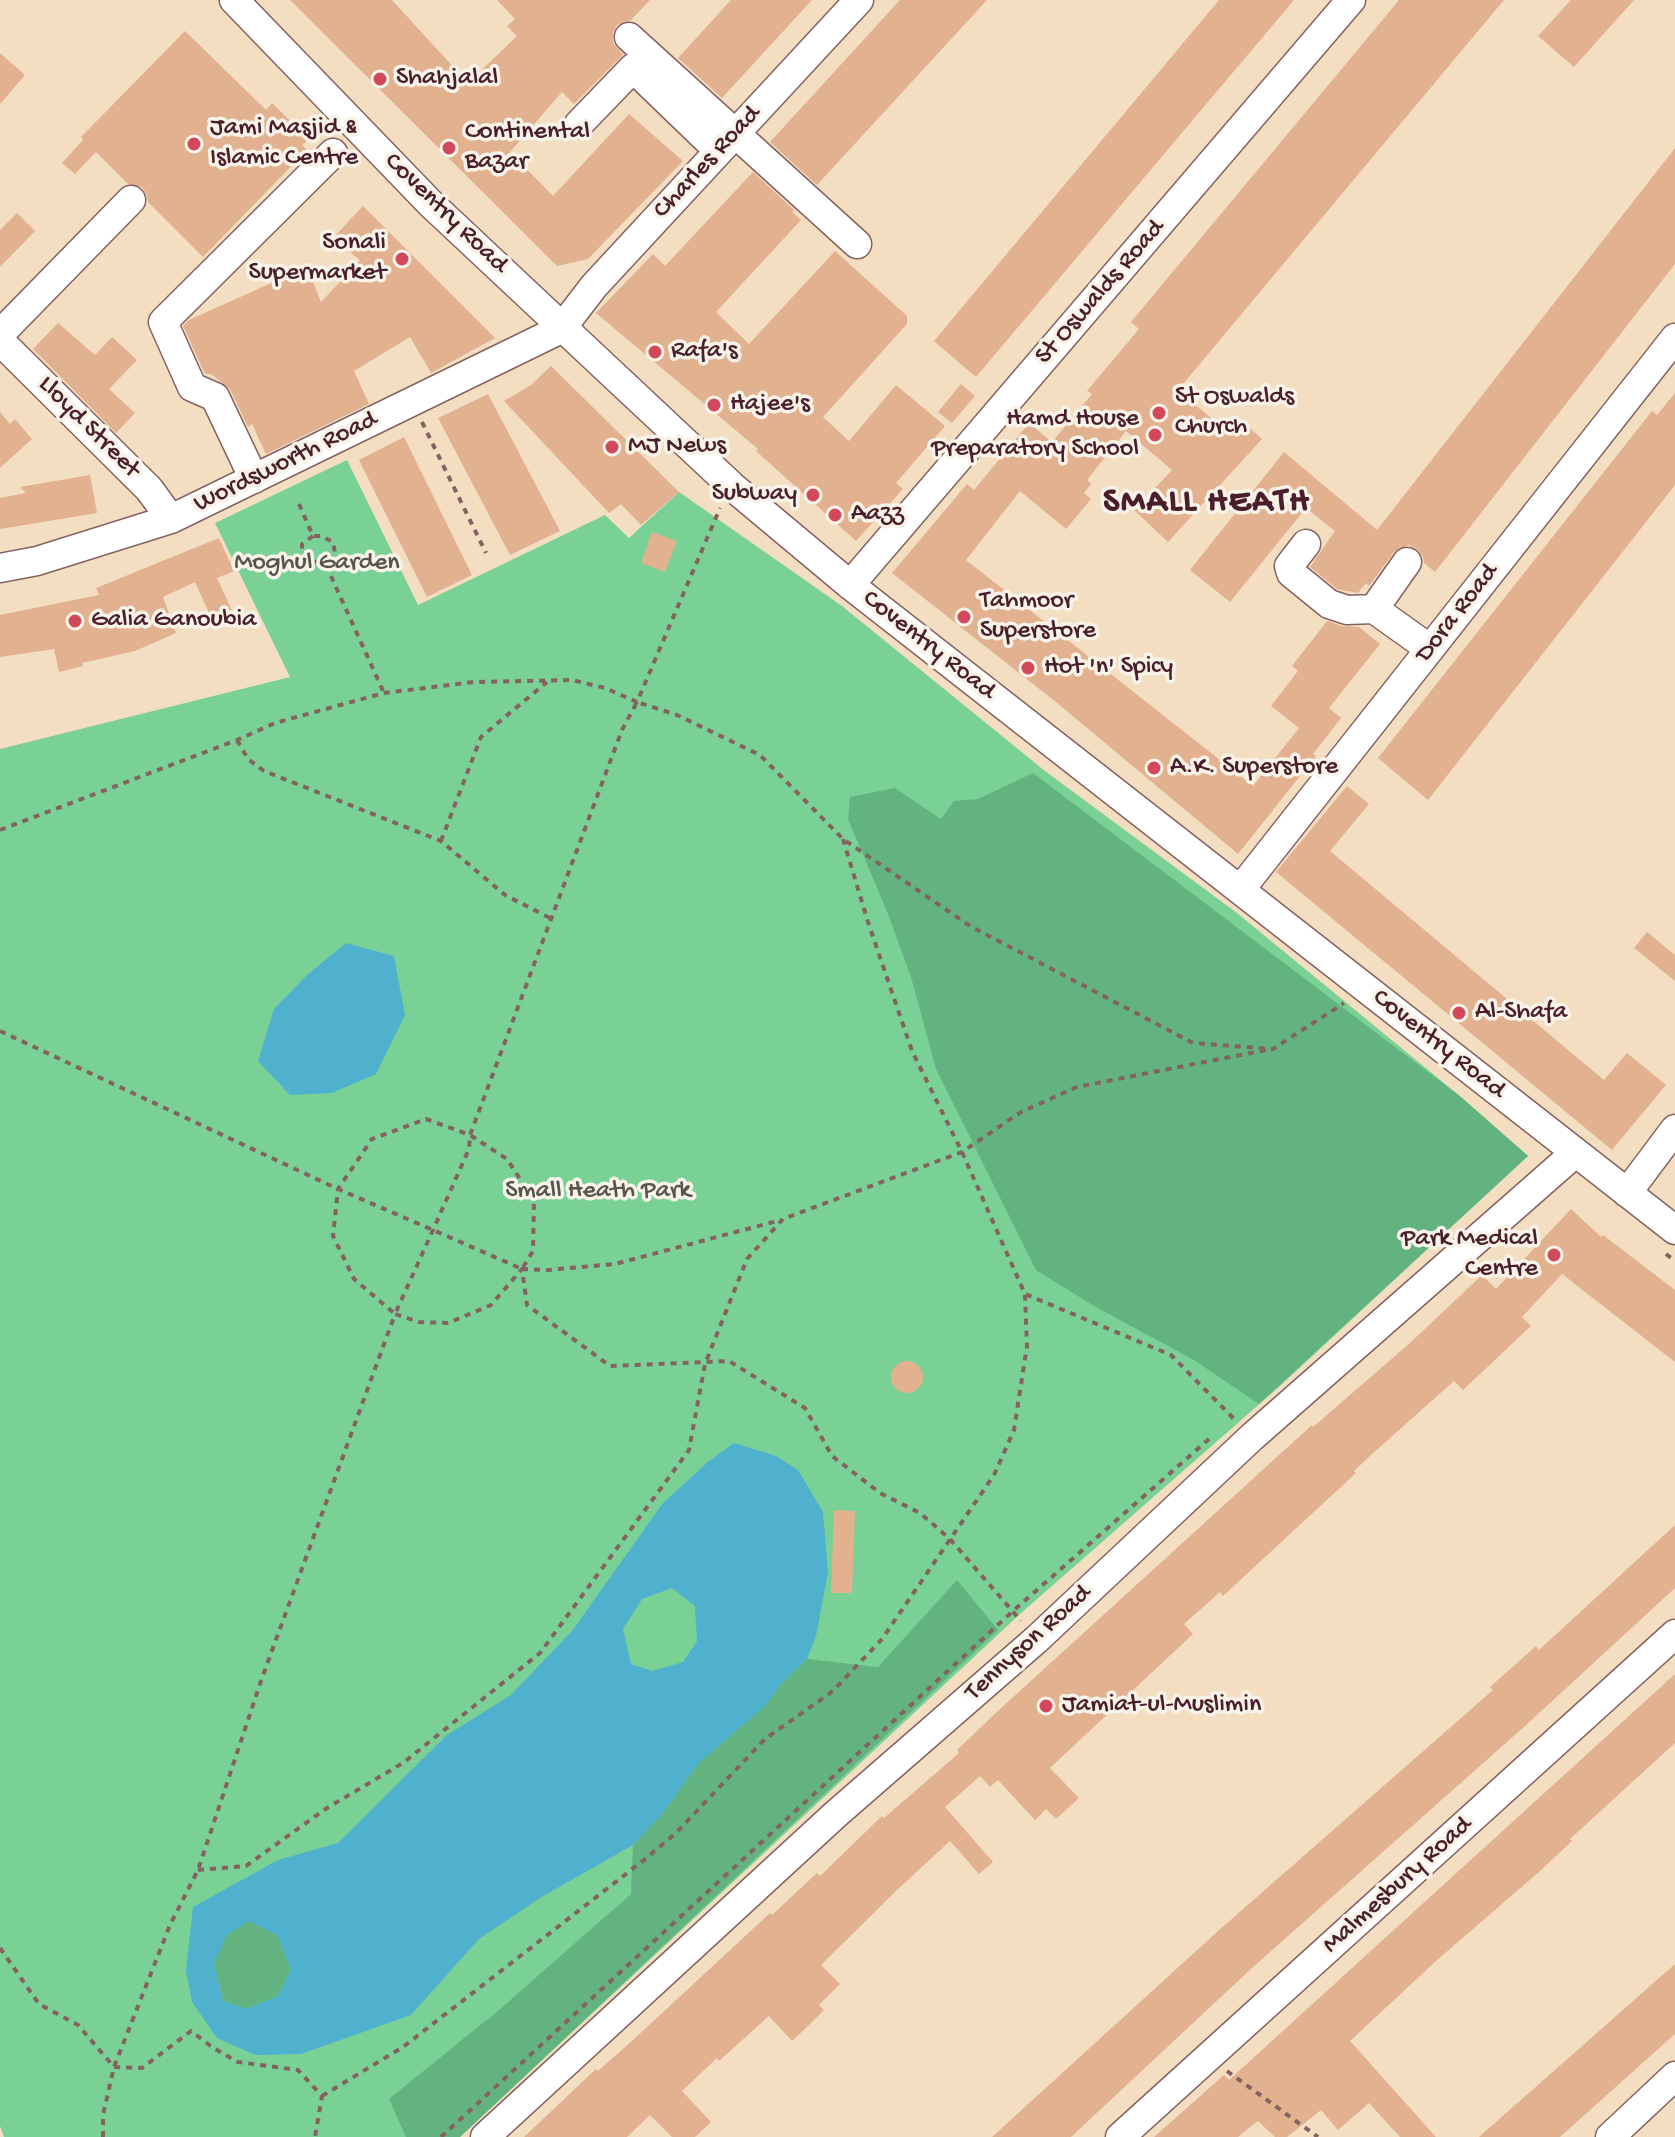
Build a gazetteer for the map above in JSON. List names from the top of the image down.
{
  "streets": {
    "street": [
      "Charles Road",
      "Coventry Road",
      "St Oswalds Road",
      "Lloyd Street",
      "Wordsworth Road",
      "Dora Road",
      "Tennyson Road",
      "Malmesbury Road"
    ]
  },
  "crossings": [
    ["Charles Road", "Coventry Road"],
    ["Charles Road", "Wordsworth Road"],
    ["Coventry Road", "St Oswalds Road"],
    ["Coventry Road", "Wordsworth Road"],
    ["Coventry Road", "Dora Road"],
    ["Coventry Road", "Tennyson Road"],
    ["Lloyd Street", "Wordsworth Road"]
  ],
  "districts": ["SMALL HEATH"],
  "parks": ["Moghul Garden", "Small Heath Park"],
  "places": [
    "Shahjalal",
    "Jami Masjid & Islamic Centre",
    "Continental Bazar",
    "Sonali Supermarket",
    "Rafa's",
    "Hajee's",
    "St Oswalds Church",
    "Hamd House Preparatory School",
    "MJ News",
    "Subway",
    "Aazz",
    "Tahmoor Superstore",
    "Galia Ganoubia",
    "Hot 'n' Spicy",
    "A.K. Superstore",
    "Al-Shafa",
    "Park Medical Centre",
    "Jamiat-ul-Muslimin"
  ]
}
